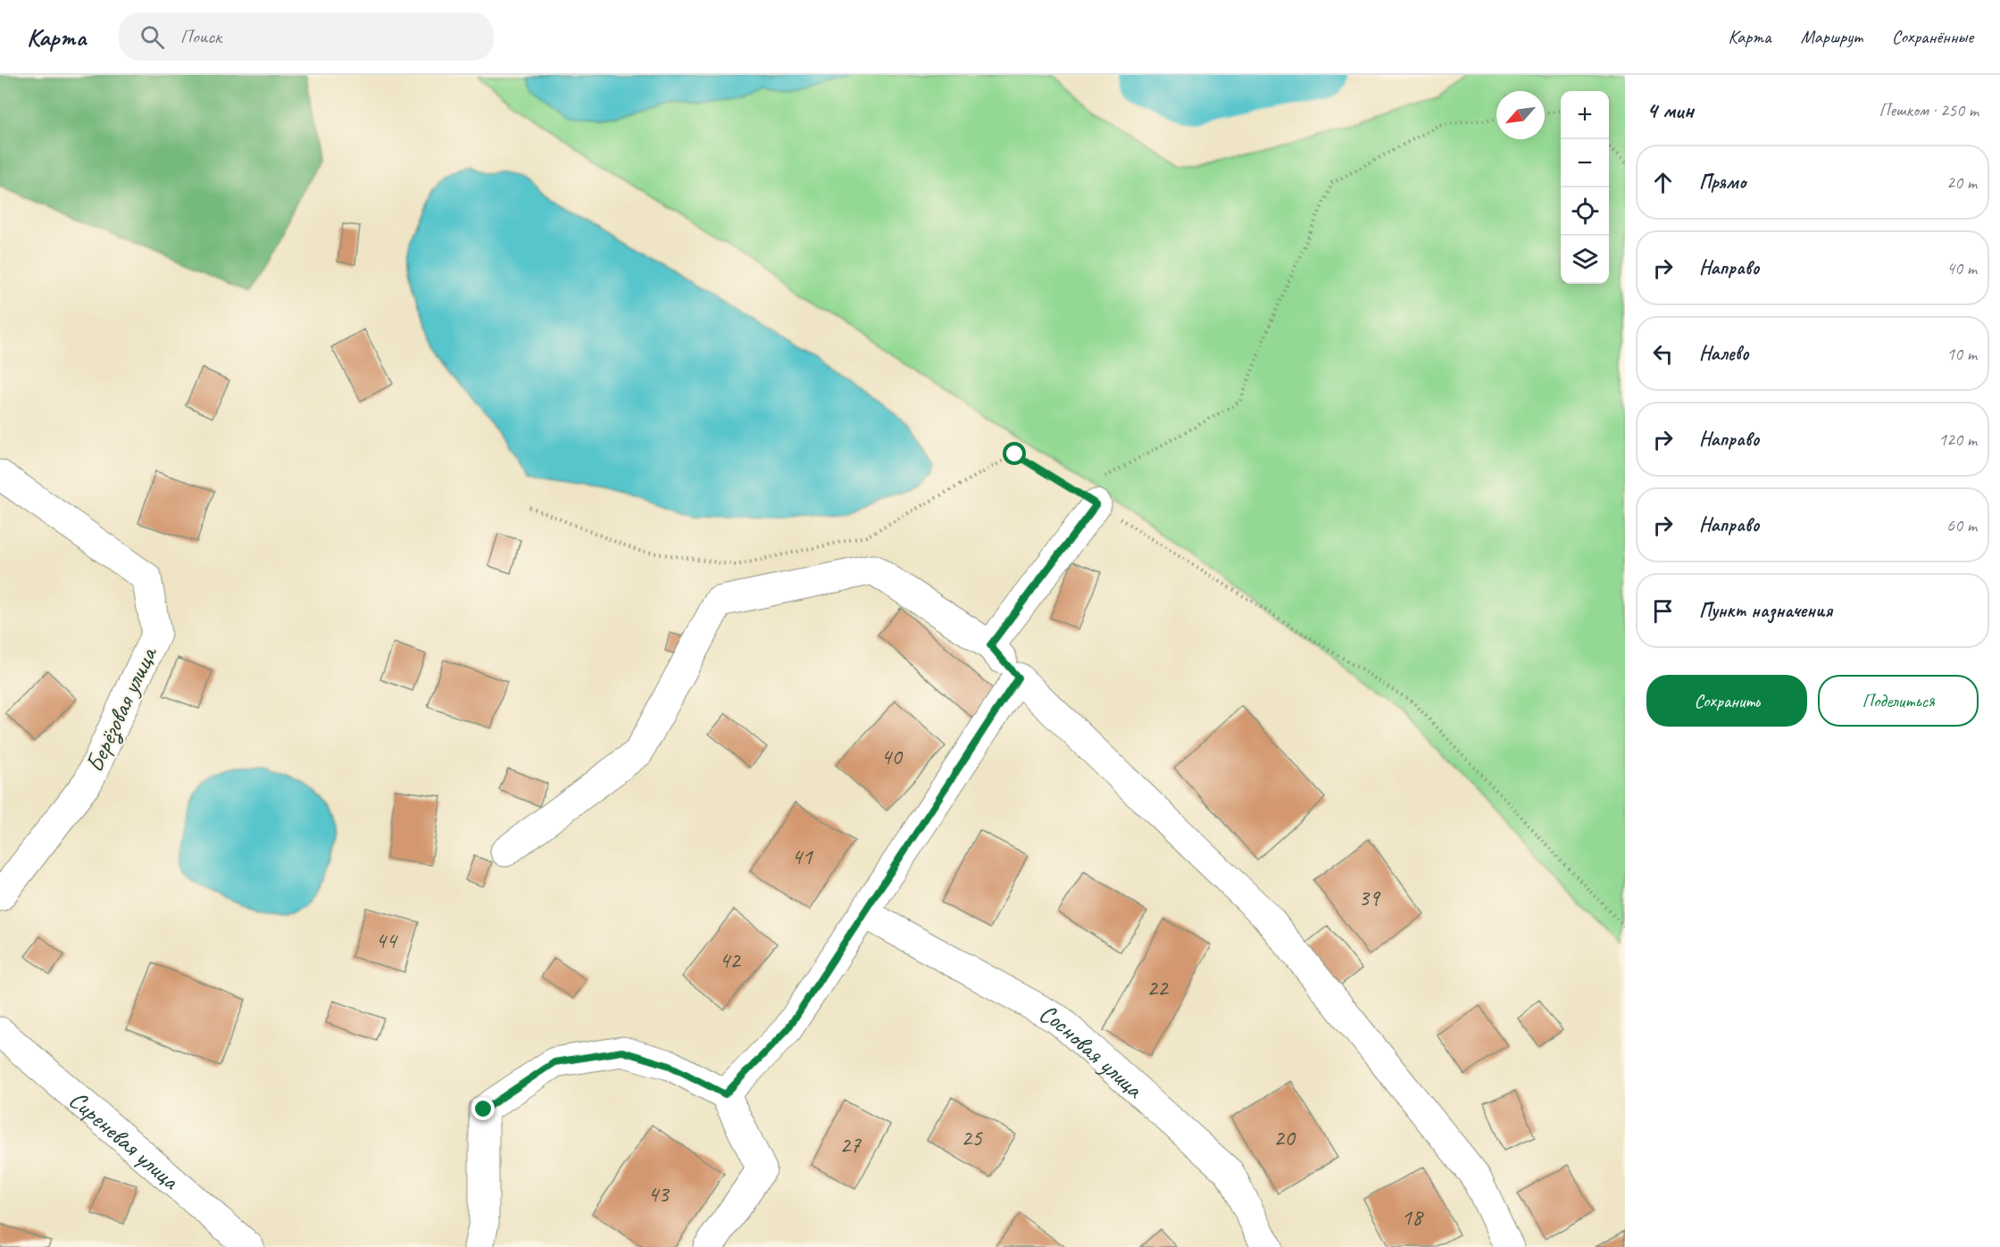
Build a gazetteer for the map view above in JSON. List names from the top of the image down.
{
  "streets": {
    "street": ["Берёзовая улица", "Сосновая улица", "Сиреневая улица"]
  },
  "house_numbers": [
    "40",
    "41",
    "39",
    "44",
    "42",
    "22",
    "25",
    "20",
    "27",
    "43",
    "18"
  ],
  "north": "bottom left",
  "page": {
    "header": "Карта",
    "search": "Поиск",
    "nav": ["Карта", "Маршрут", "Сохранённые"],
    "heading": ["4 мин", "Пешком · 250 m"],
    "map_buttons": ["+", "−"],
    "list": [
      ["Прямо", "20 m"],
      ["Направо", "40 m"],
      ["Налево", "10 m"],
      ["Направо", "120 m"],
      ["Направо", "60 m"],
      "Пункт назначения"
    ],
    "buttons": ["Сохранить", "Поделиться"]
  }
}
